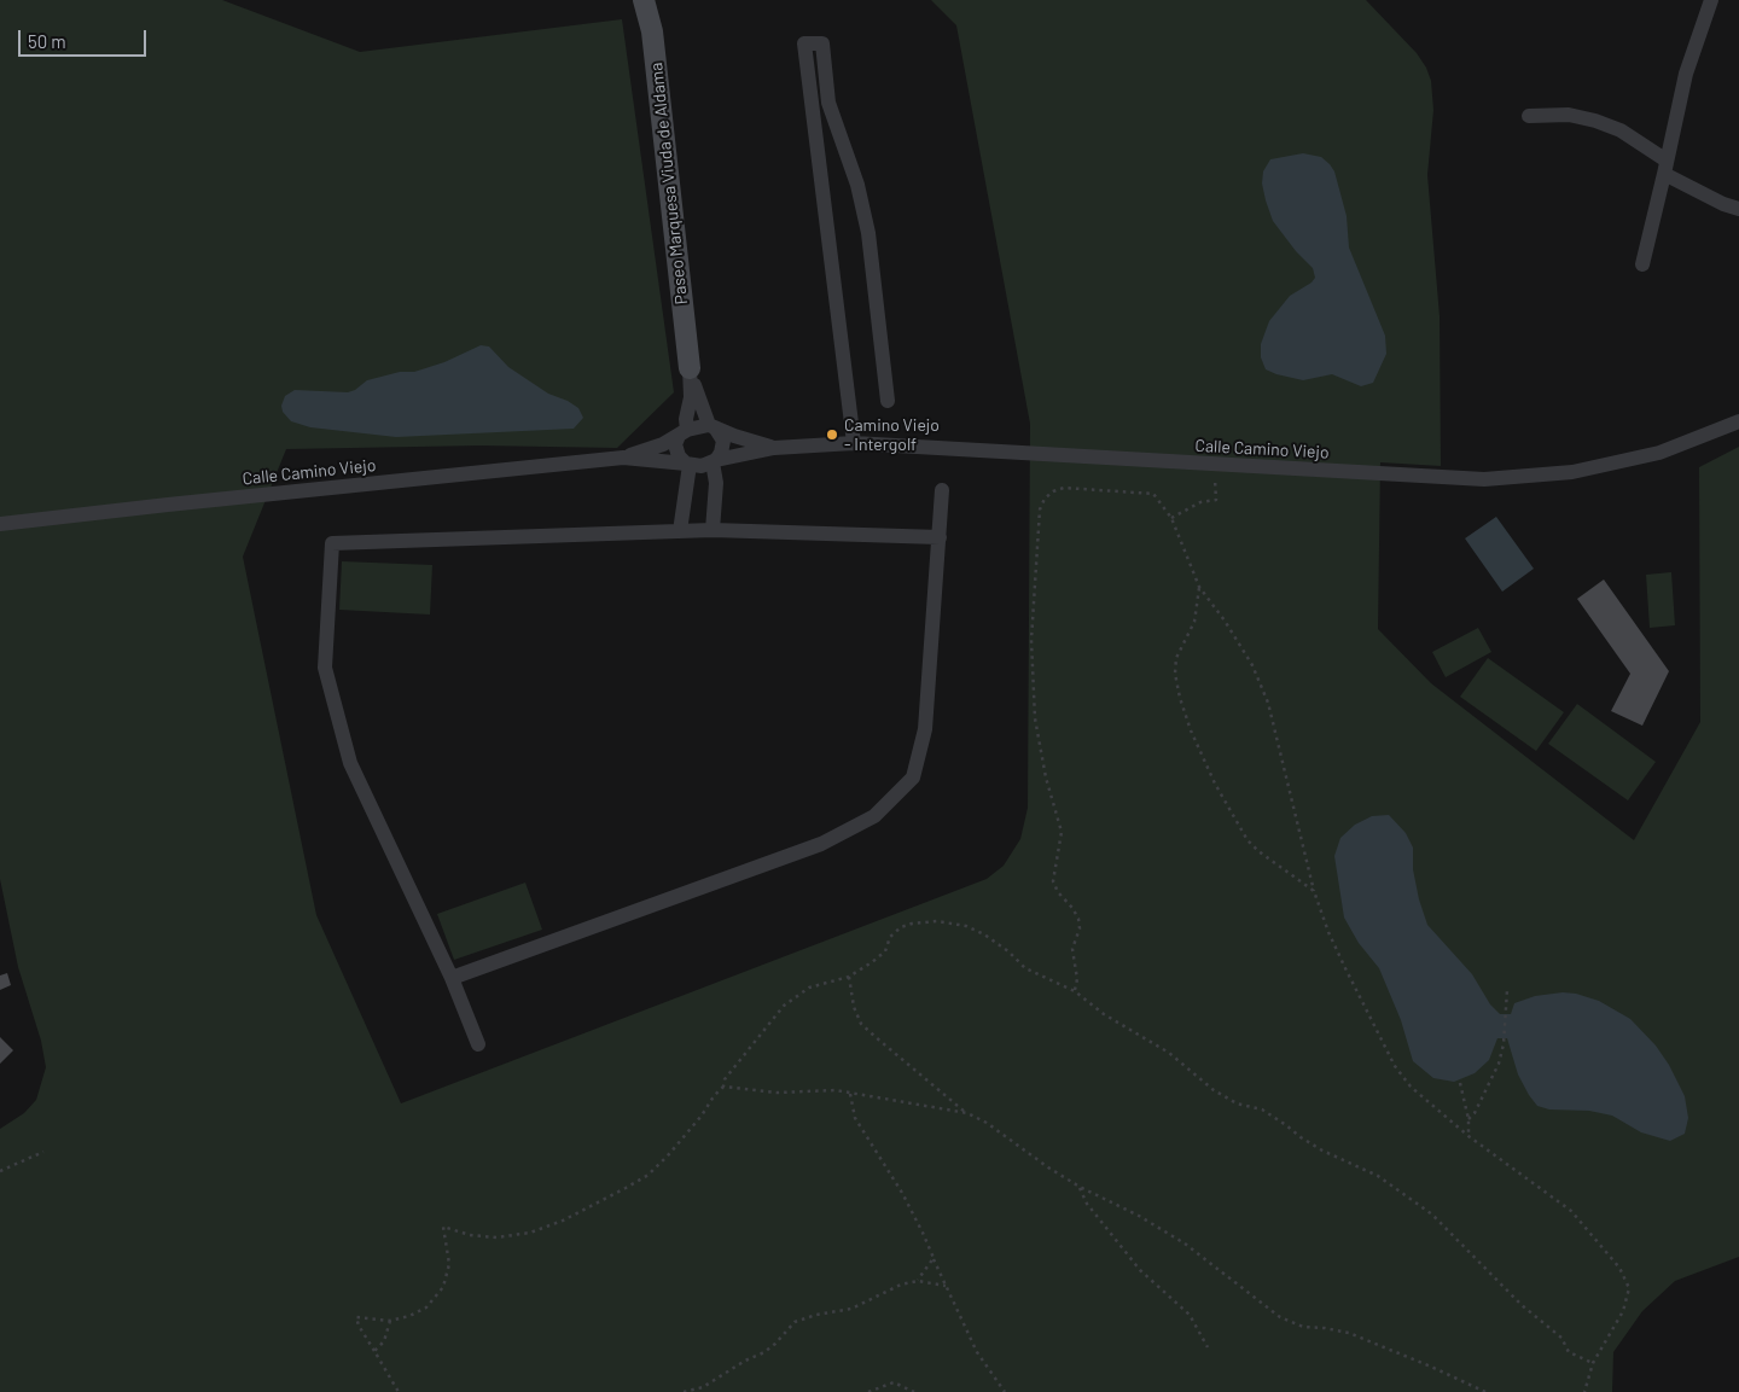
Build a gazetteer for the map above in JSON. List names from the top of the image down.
{
  "streets": {
    "street": ["Paseo Marquesa Viuda de Aldama", "Calle Camino Viejo"]
  },
  "crossings": [
    ["Paseo Marquesa Viuda de Aldama", "Calle Camino Viejo"]
  ],
  "places": ["Camino Viejo - Intergolf"],
  "scale_bar": "50 m"
}
